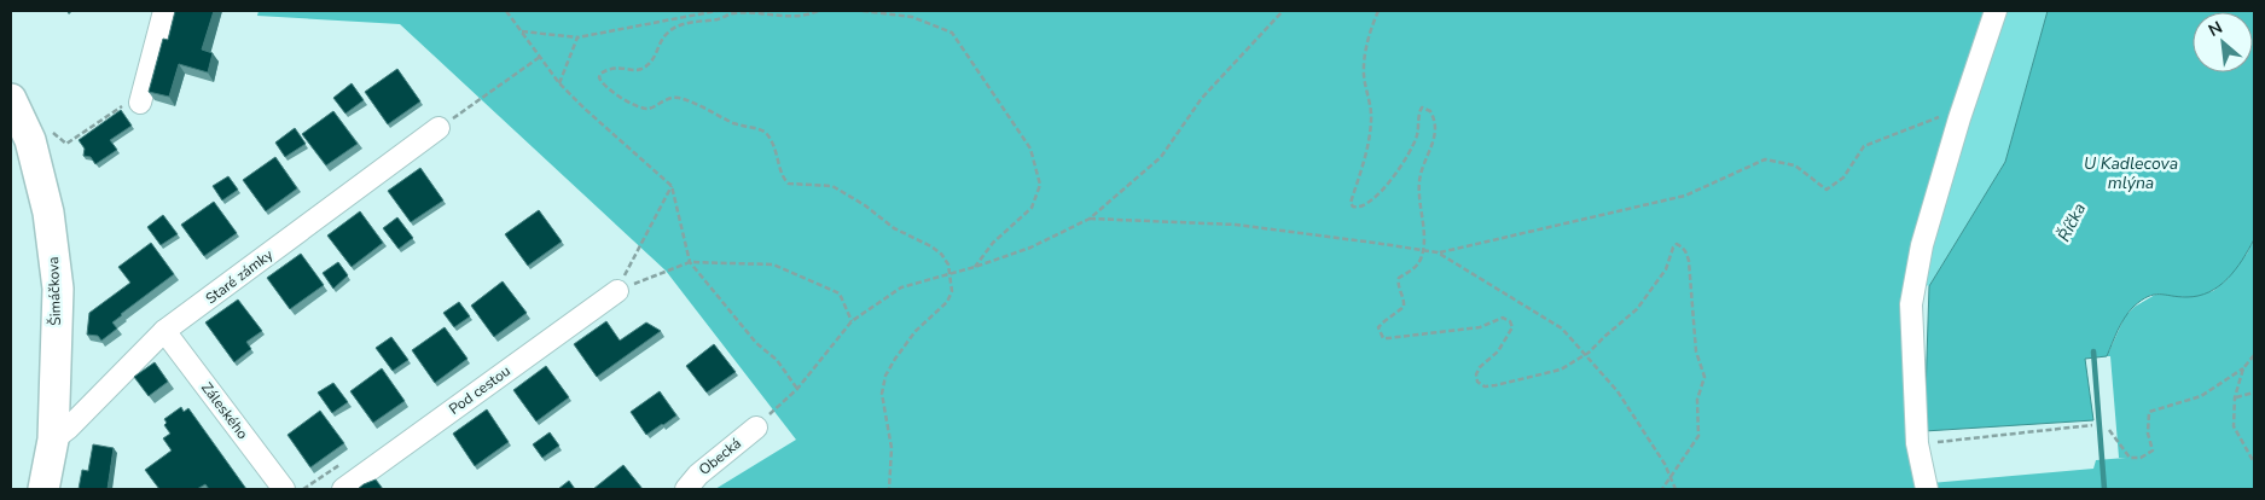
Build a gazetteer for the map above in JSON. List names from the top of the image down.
{
  "streets": {
    "street": [
      "Staré zámky",
      "Šimáčkova",
      "Pod cestou",
      "Záleského",
      "Obecká"
    ]
  },
  "crossings": [
    ["Staré zámky", "Šimáčkova"],
    ["Staré zámky", "Záleského"]
  ],
  "water": ["U Kadlecova mlýna", "Říčka"],
  "north": "top left"
}
